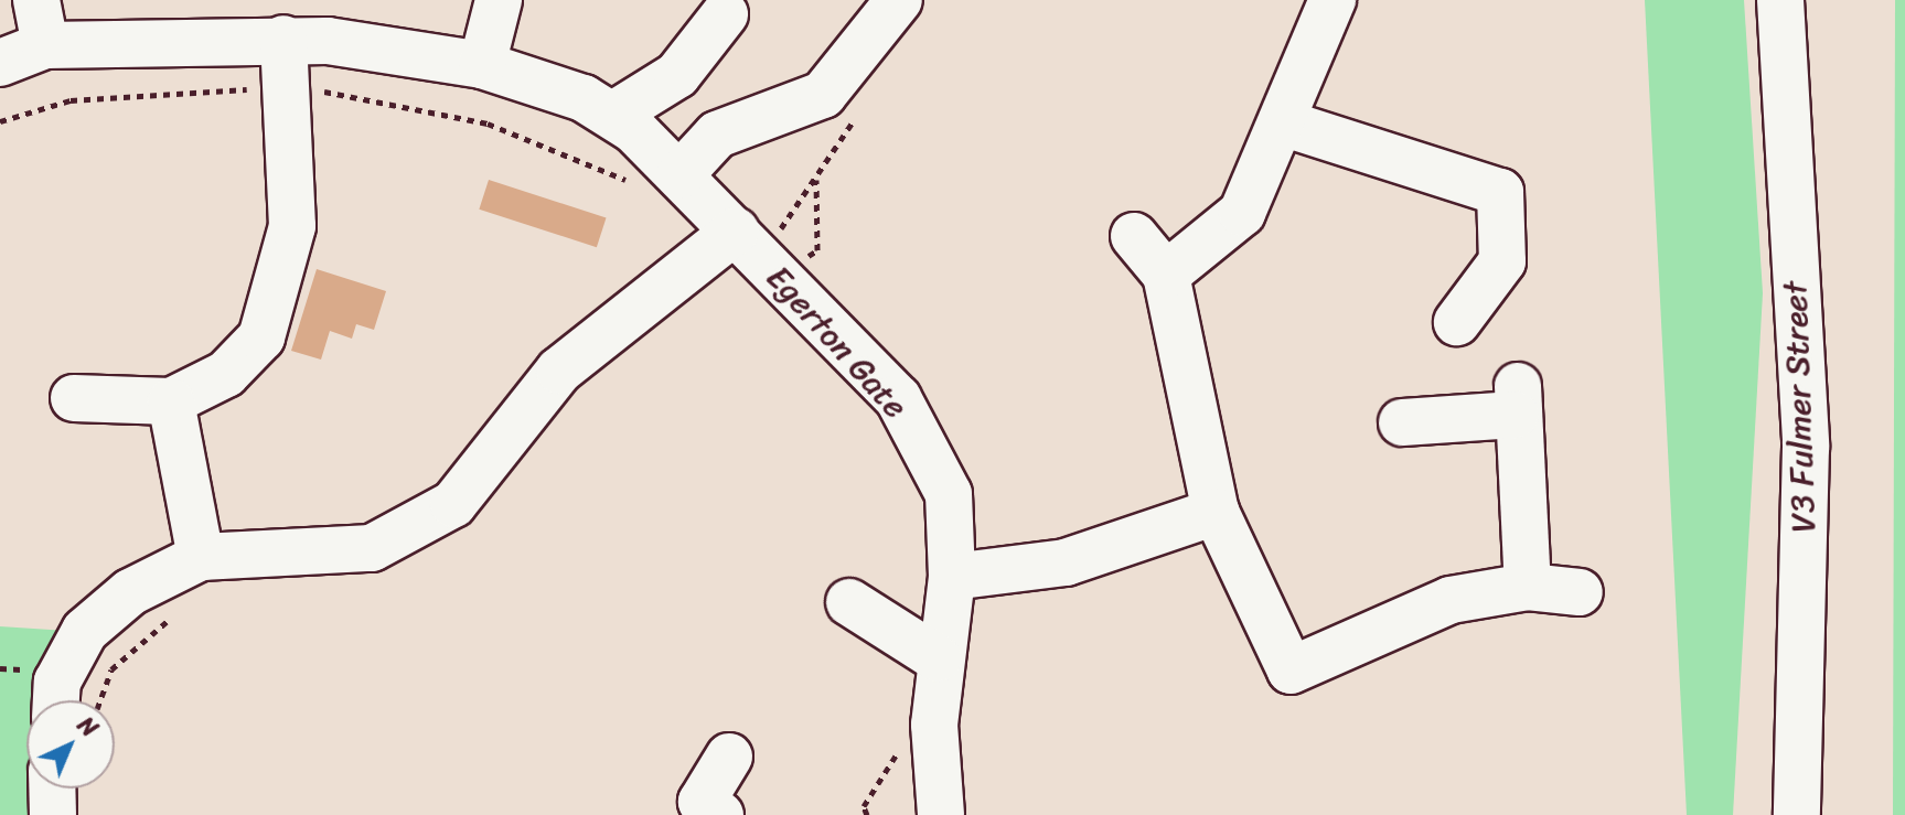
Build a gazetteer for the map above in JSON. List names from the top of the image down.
{
  "streets": {
    "street": ["Egerton Gate", "V3 Fulmer Street"]
  },
  "north": "top right"
}
